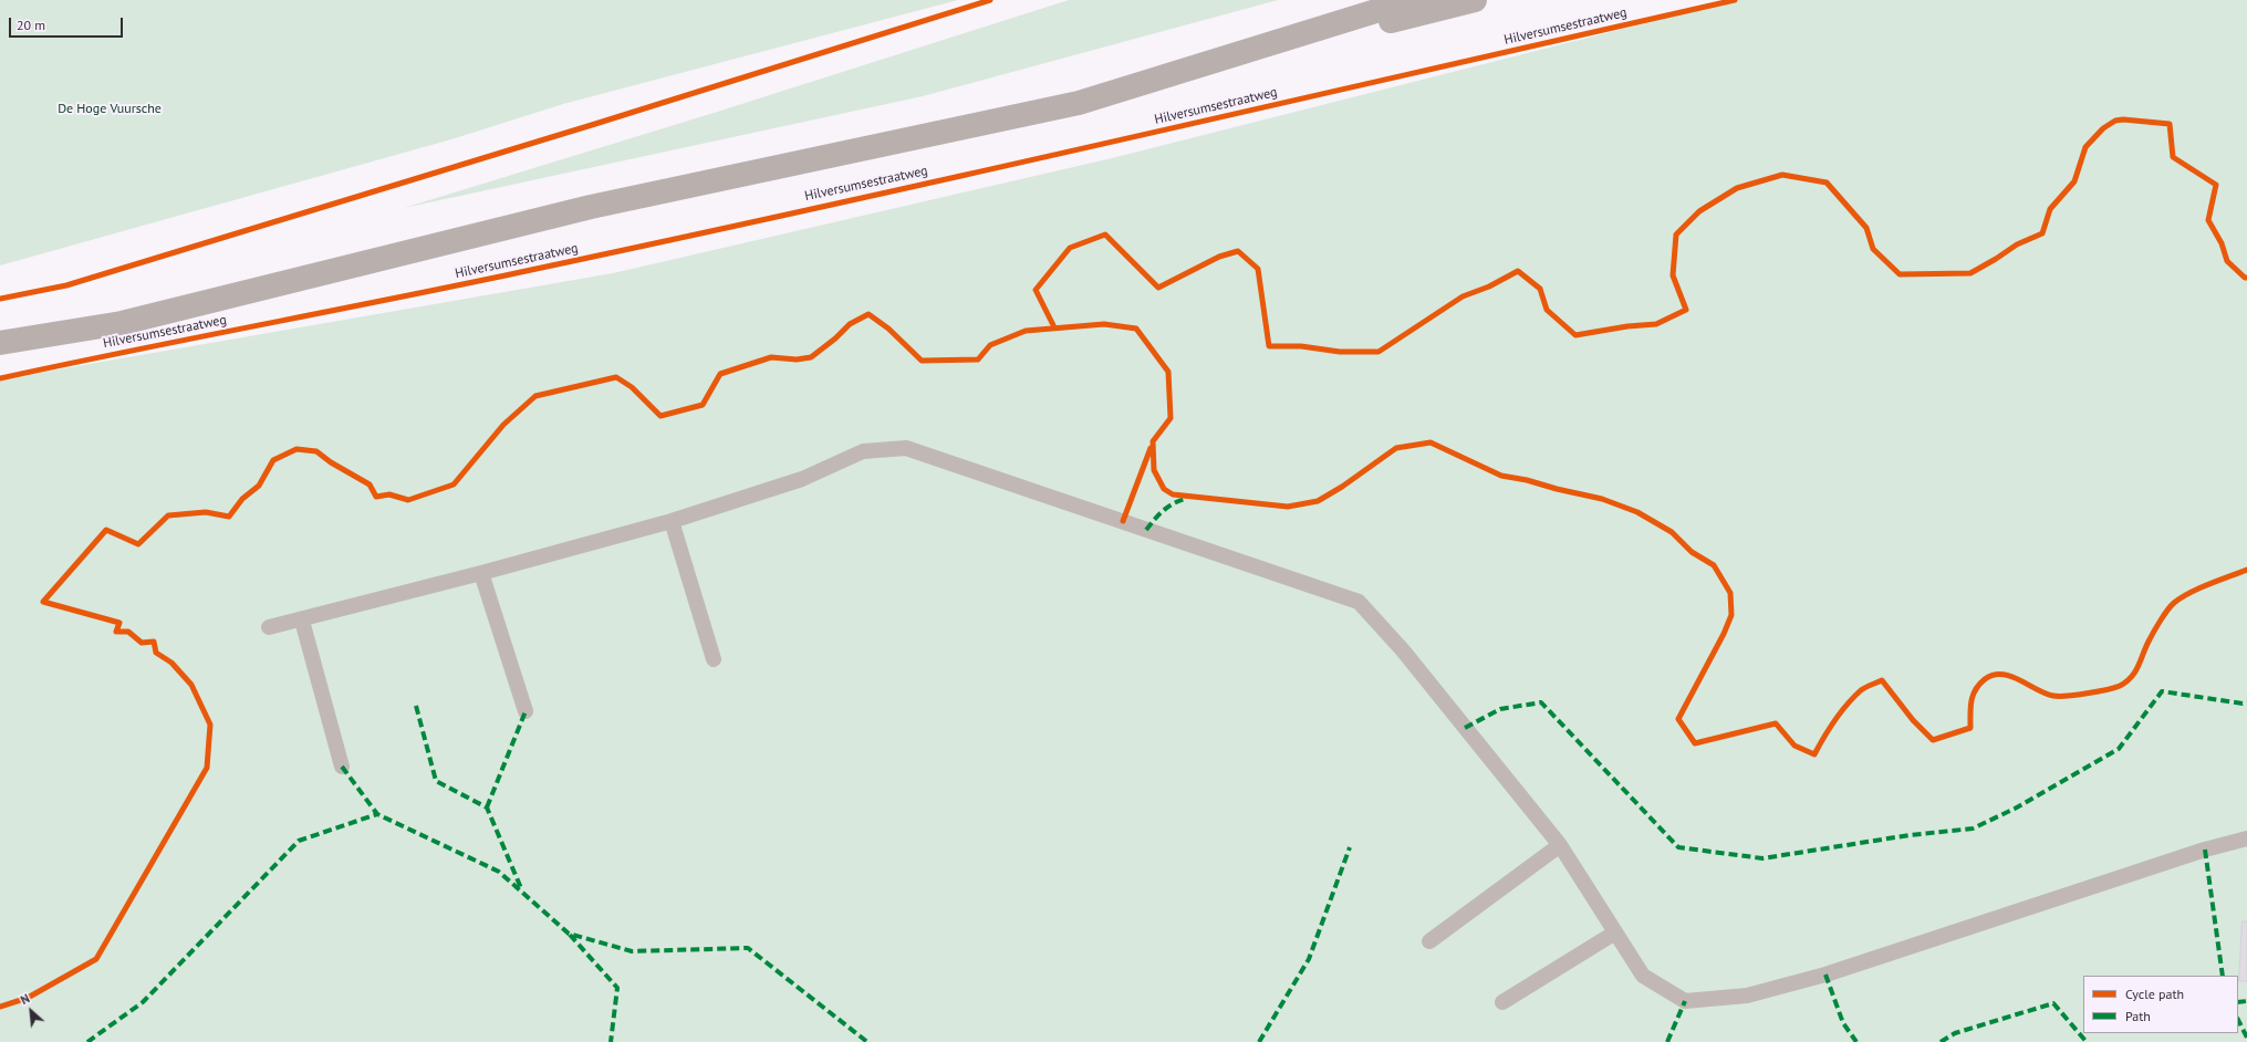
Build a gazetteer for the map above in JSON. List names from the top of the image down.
{
  "streets": {
    "main road": ["Hilversumsestraatweg"]
  },
  "parks": ["De Hoge Vuursche"],
  "legend": ["Cycle path", "Path"],
  "scale_bar": "20 m",
  "north": "top left"
}
